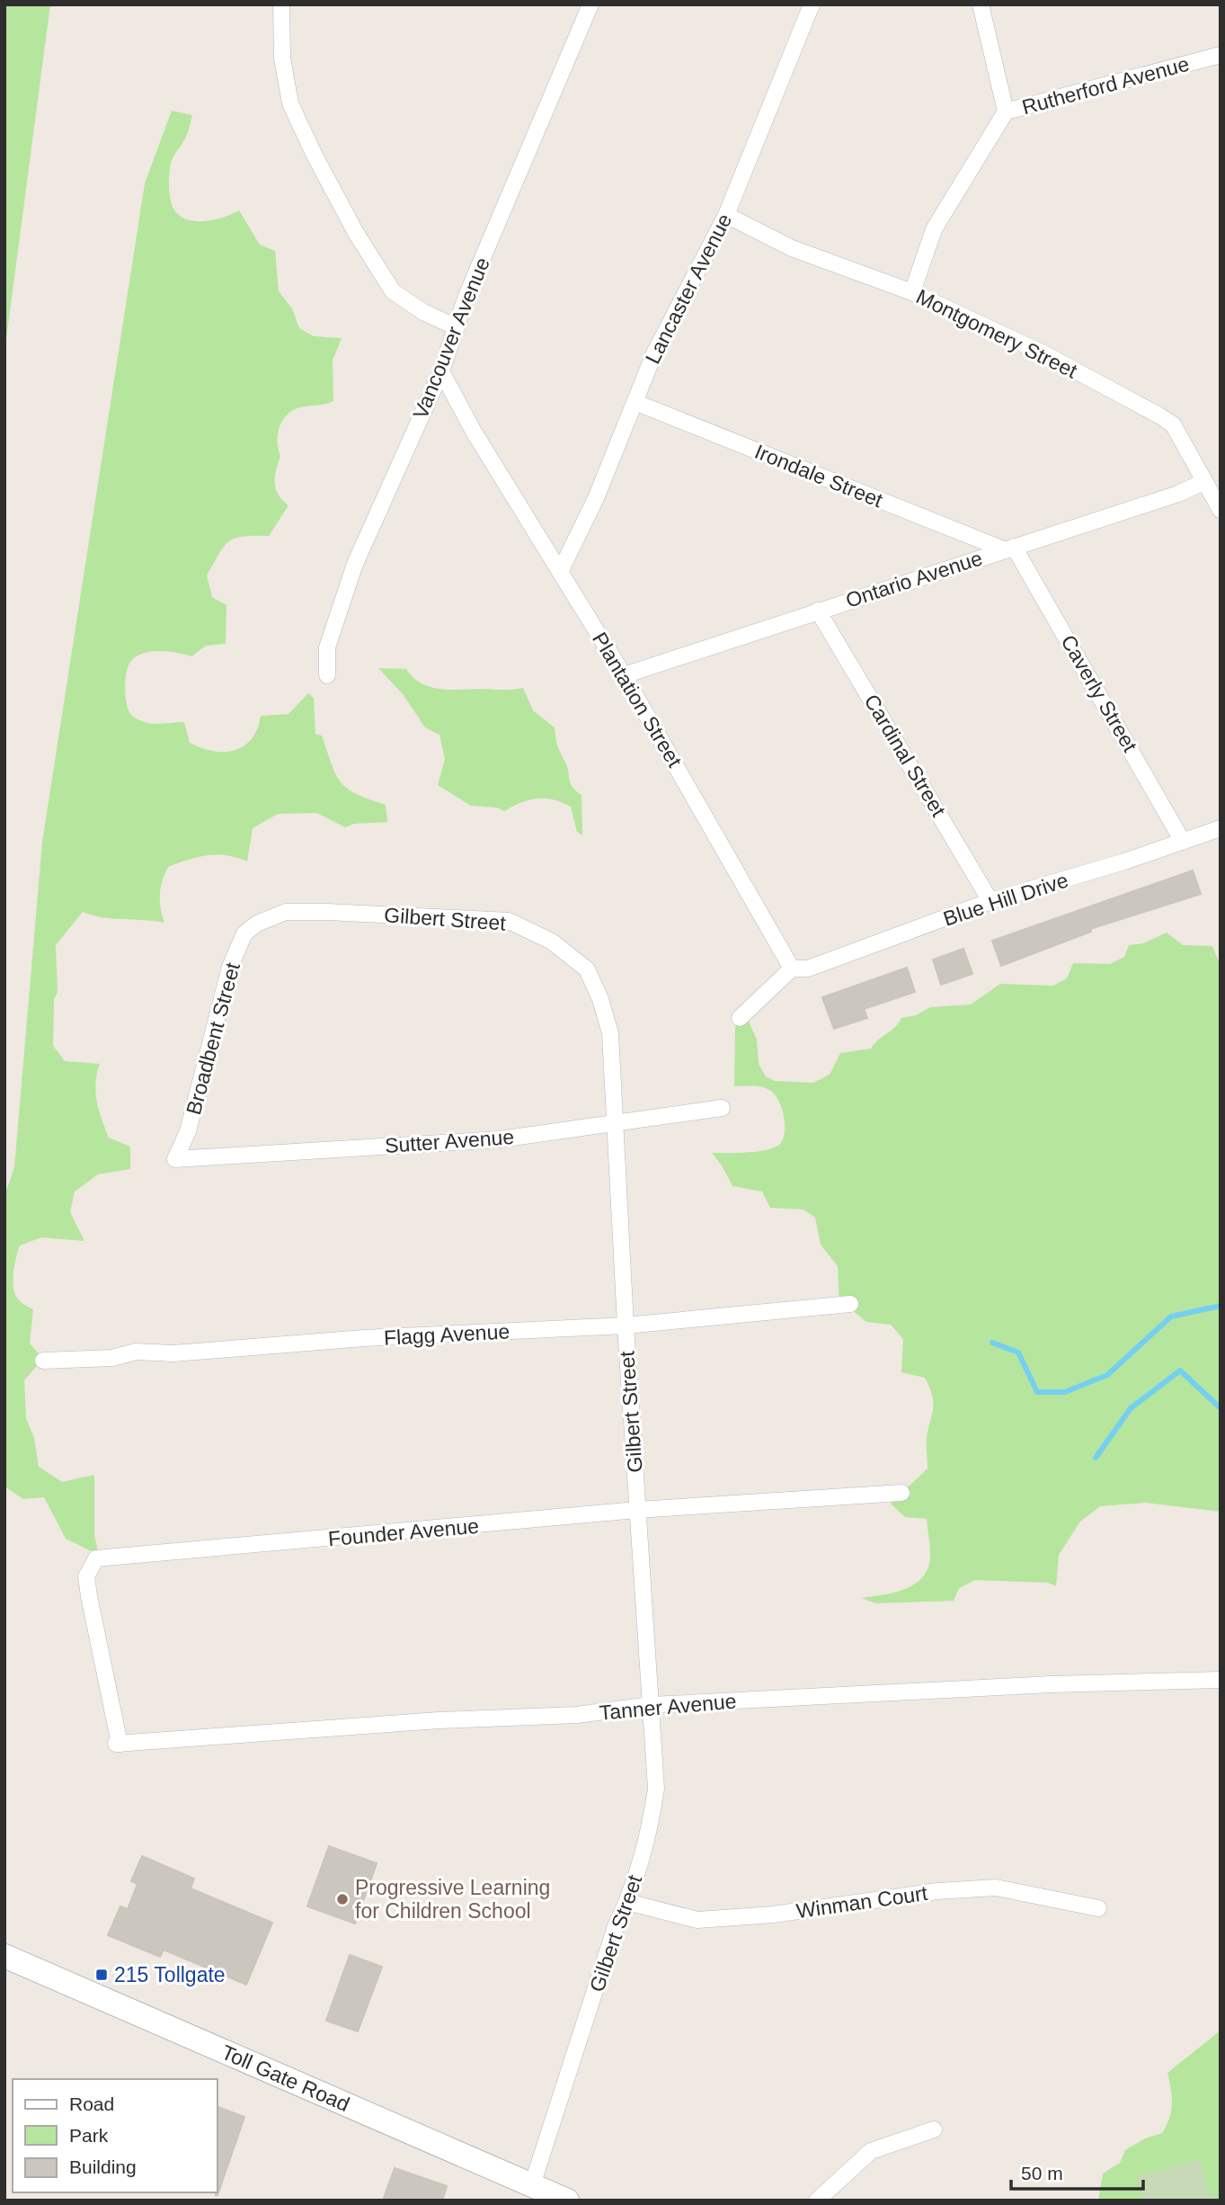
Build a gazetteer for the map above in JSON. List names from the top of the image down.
{
  "streets": {
    "main road": ["Toll Gate Road"],
    "street": [
      "Rutherford Avenue",
      "Lancaster Avenue",
      "Montgomery Street",
      "Vancouver Avenue",
      "Irondale Street",
      "Ontario Avenue",
      "Caverly Street",
      "Plantation Street",
      "Cardinal Street",
      "Blue Hill Drive",
      "Gilbert Street",
      "Broadbent Street",
      "Sutter Avenue",
      "Flagg Avenue",
      "Founder Avenue",
      "Tanner Avenue",
      "Winman Court"
    ]
  },
  "crossings": [
    ["Rutherford Avenue", "Montgomery Street"],
    ["Lancaster Avenue", "Montgomery Street"],
    ["Lancaster Avenue", "Irondale Street"],
    ["Lancaster Avenue", "Plantation Street"],
    ["Montgomery Street", "Ontario Avenue"],
    ["Vancouver Avenue", "Plantation Street"],
    ["Irondale Street", "Ontario Avenue"],
    ["Irondale Street", "Caverly Street"],
    ["Ontario Avenue", "Caverly Street"],
    ["Ontario Avenue", "Plantation Street"],
    ["Ontario Avenue", "Cardinal Street"],
    ["Caverly Street", "Blue Hill Drive"],
    ["Plantation Street", "Blue Hill Drive"],
    ["Cardinal Street", "Blue Hill Drive"],
    ["Gilbert Street", "Broadbent Street"],
    ["Gilbert Street", "Sutter Avenue"],
    ["Gilbert Street", "Flagg Avenue"],
    ["Gilbert Street", "Founder Avenue"],
    ["Gilbert Street", "Tanner Avenue"],
    ["Gilbert Street", "Winman Court"],
    ["Gilbert Street", "Toll Gate Road"],
    ["Broadbent Street", "Sutter Avenue"],
    ["Founder Avenue", "Tanner Avenue"]
  ],
  "places": {
    "other": ["Progressive Learning for Children School"],
    "transit": ["215 Tollgate"]
  },
  "legend": ["Road", "Park", "Building"],
  "scale_bar": "50 m"
}
